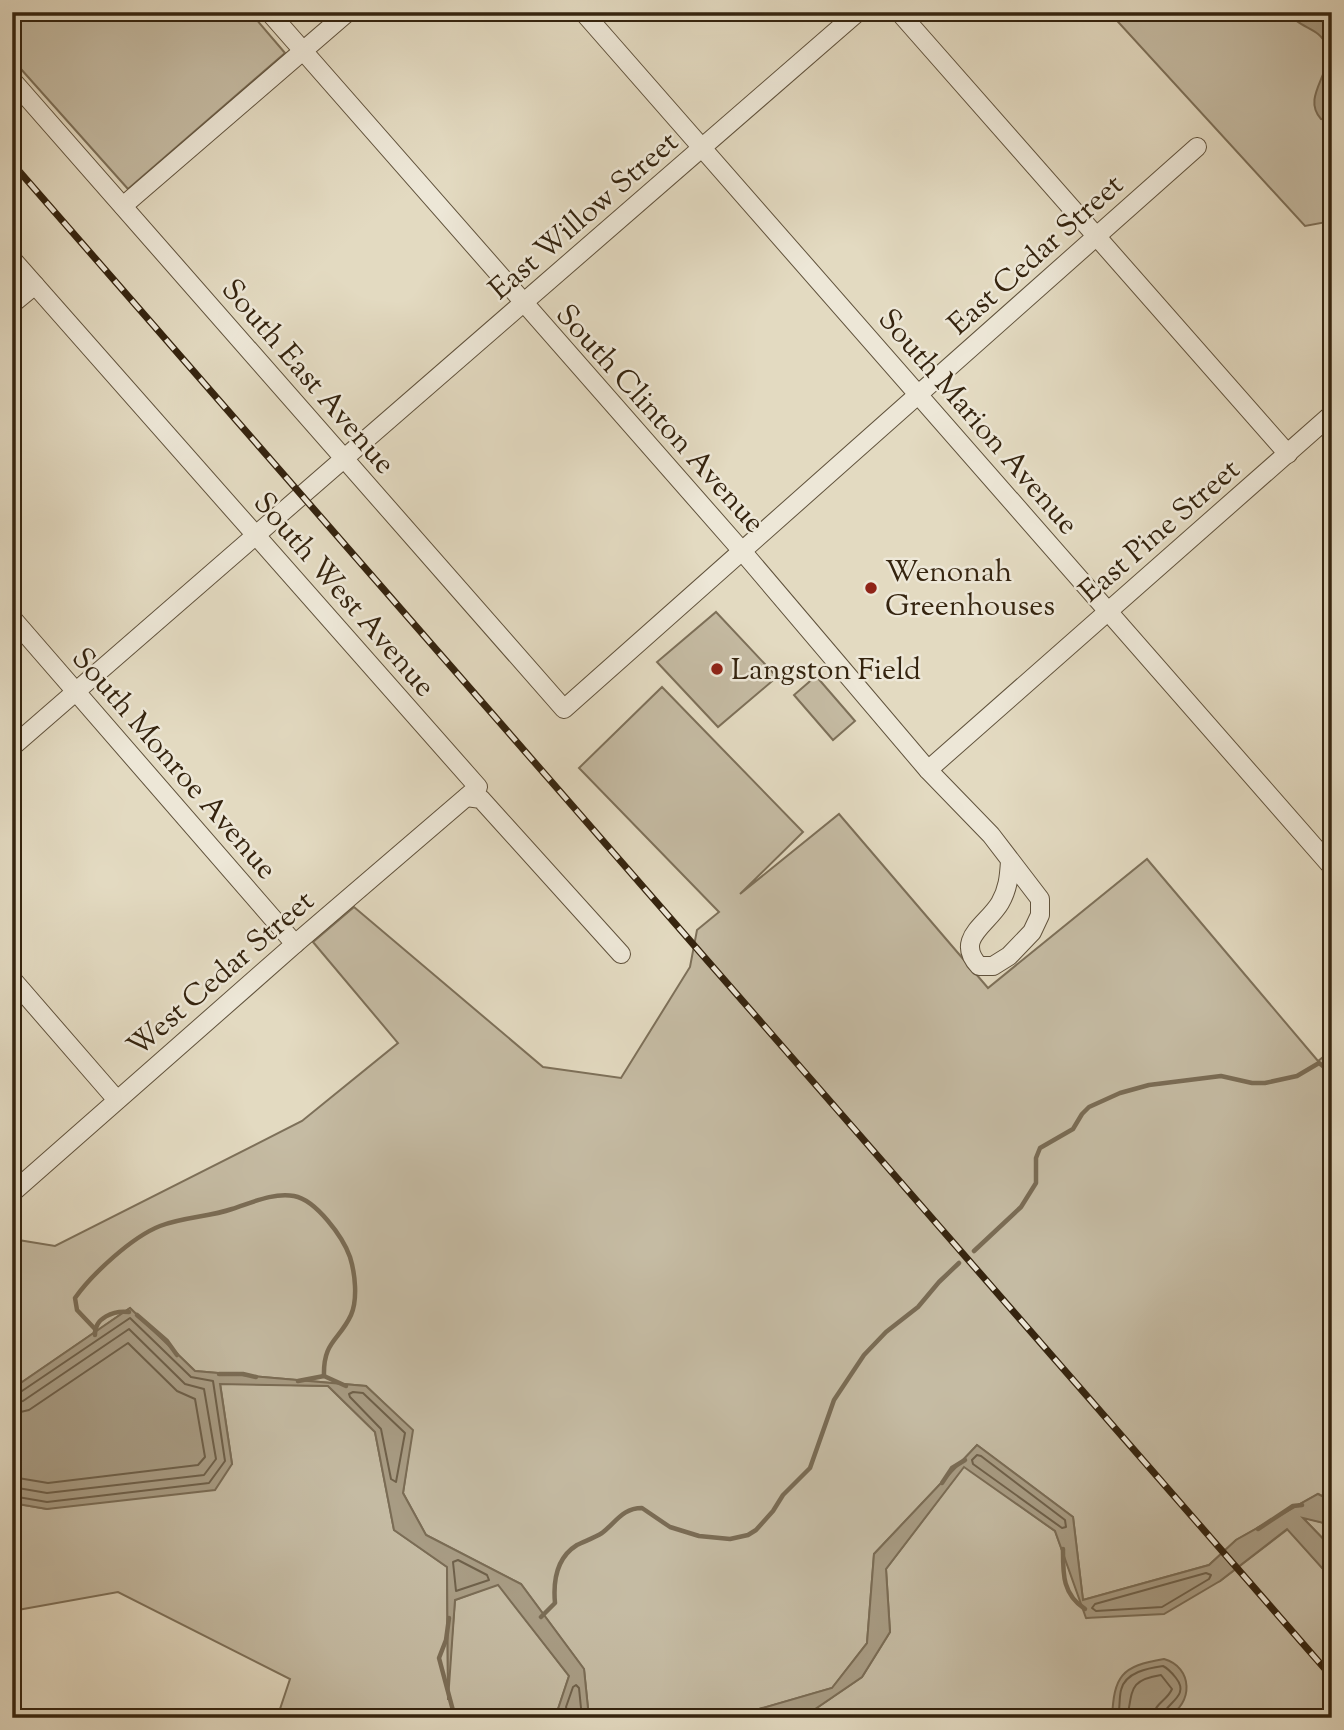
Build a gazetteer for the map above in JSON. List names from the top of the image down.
{
  "streets": {
    "street": [
      "East Willow Street",
      "East Cedar Street",
      "South East Avenue",
      "South Clinton Avenue",
      "South Marion Avenue",
      "East Pine Street",
      "South West Avenue",
      "South Monroe Avenue",
      "West Cedar Street"
    ]
  },
  "crossings": [
    ["East Willow Street", "South East Avenue"],
    ["East Willow Street", "South Clinton Avenue"],
    ["East Willow Street", "South Marion Avenue"],
    ["East Willow Street", "South West Avenue"],
    ["East Willow Street", "South Monroe Avenue"],
    ["East Cedar Street", "South East Avenue"],
    ["East Cedar Street", "South Clinton Avenue"],
    ["East Cedar Street", "South Marion Avenue"],
    ["South Clinton Avenue", "East Pine Street"],
    ["South Marion Avenue", "East Pine Street"],
    ["South West Avenue", "West Cedar Street"],
    ["South Monroe Avenue", "West Cedar Street"]
  ],
  "places": ["Wenonah Greenhouses", "Langston Field"]
}
